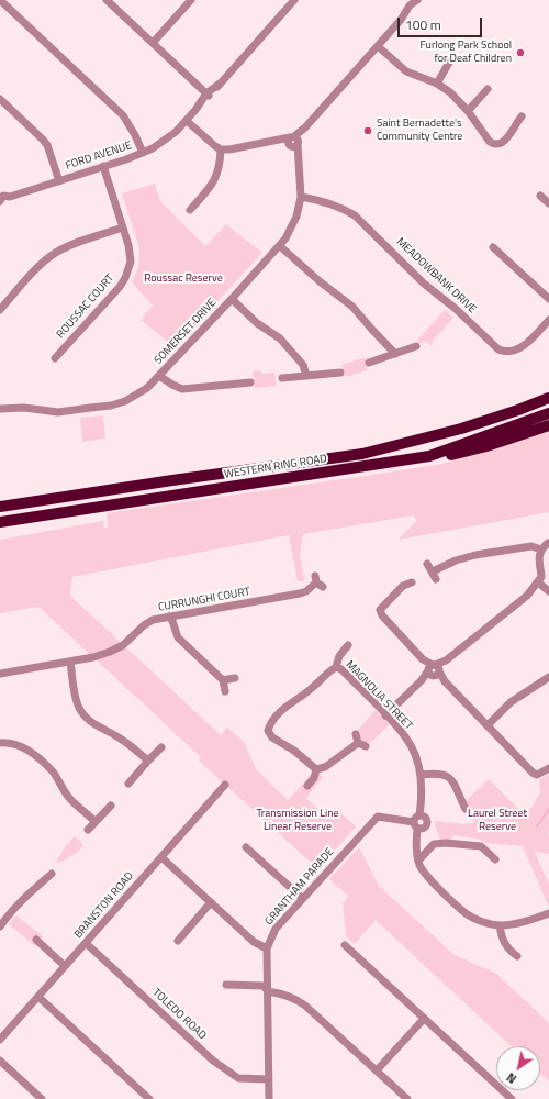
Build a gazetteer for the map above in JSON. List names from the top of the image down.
{
  "streets": {
    "highway": ["WESTERN RING ROAD"],
    "street": [
      "FORD AVENUE",
      "MEADOWBANK DRIVE",
      "ROUSSAC COURT",
      "SOMERSET DRIVE",
      "CURRUNGHI COURT",
      "MAGNOLIA STREET",
      "GRANTHAM PARADE",
      "BRANSTON ROAD",
      "TOLEDO ROAD"
    ]
  },
  "crossings": [
    ["FORD AVENUE", "ROUSSAC COURT"],
    ["MEADOWBANK DRIVE", "SOMERSET DRIVE"],
    ["MAGNOLIA STREET", "GRANTHAM PARADE"],
    ["GRANTHAM PARADE", "TOLEDO ROAD"],
    ["BRANSTON ROAD", "TOLEDO ROAD"]
  ],
  "parks": ["Roussac Reserve", "Transmission Line Linear Reserve", "Laurel Street Reserve"],
  "places": ["Furlong Park School for Deaf Children", "Saint Bernadette's Community Centre"],
  "scale_bar": "100 m",
  "north": "bottom left"
}
